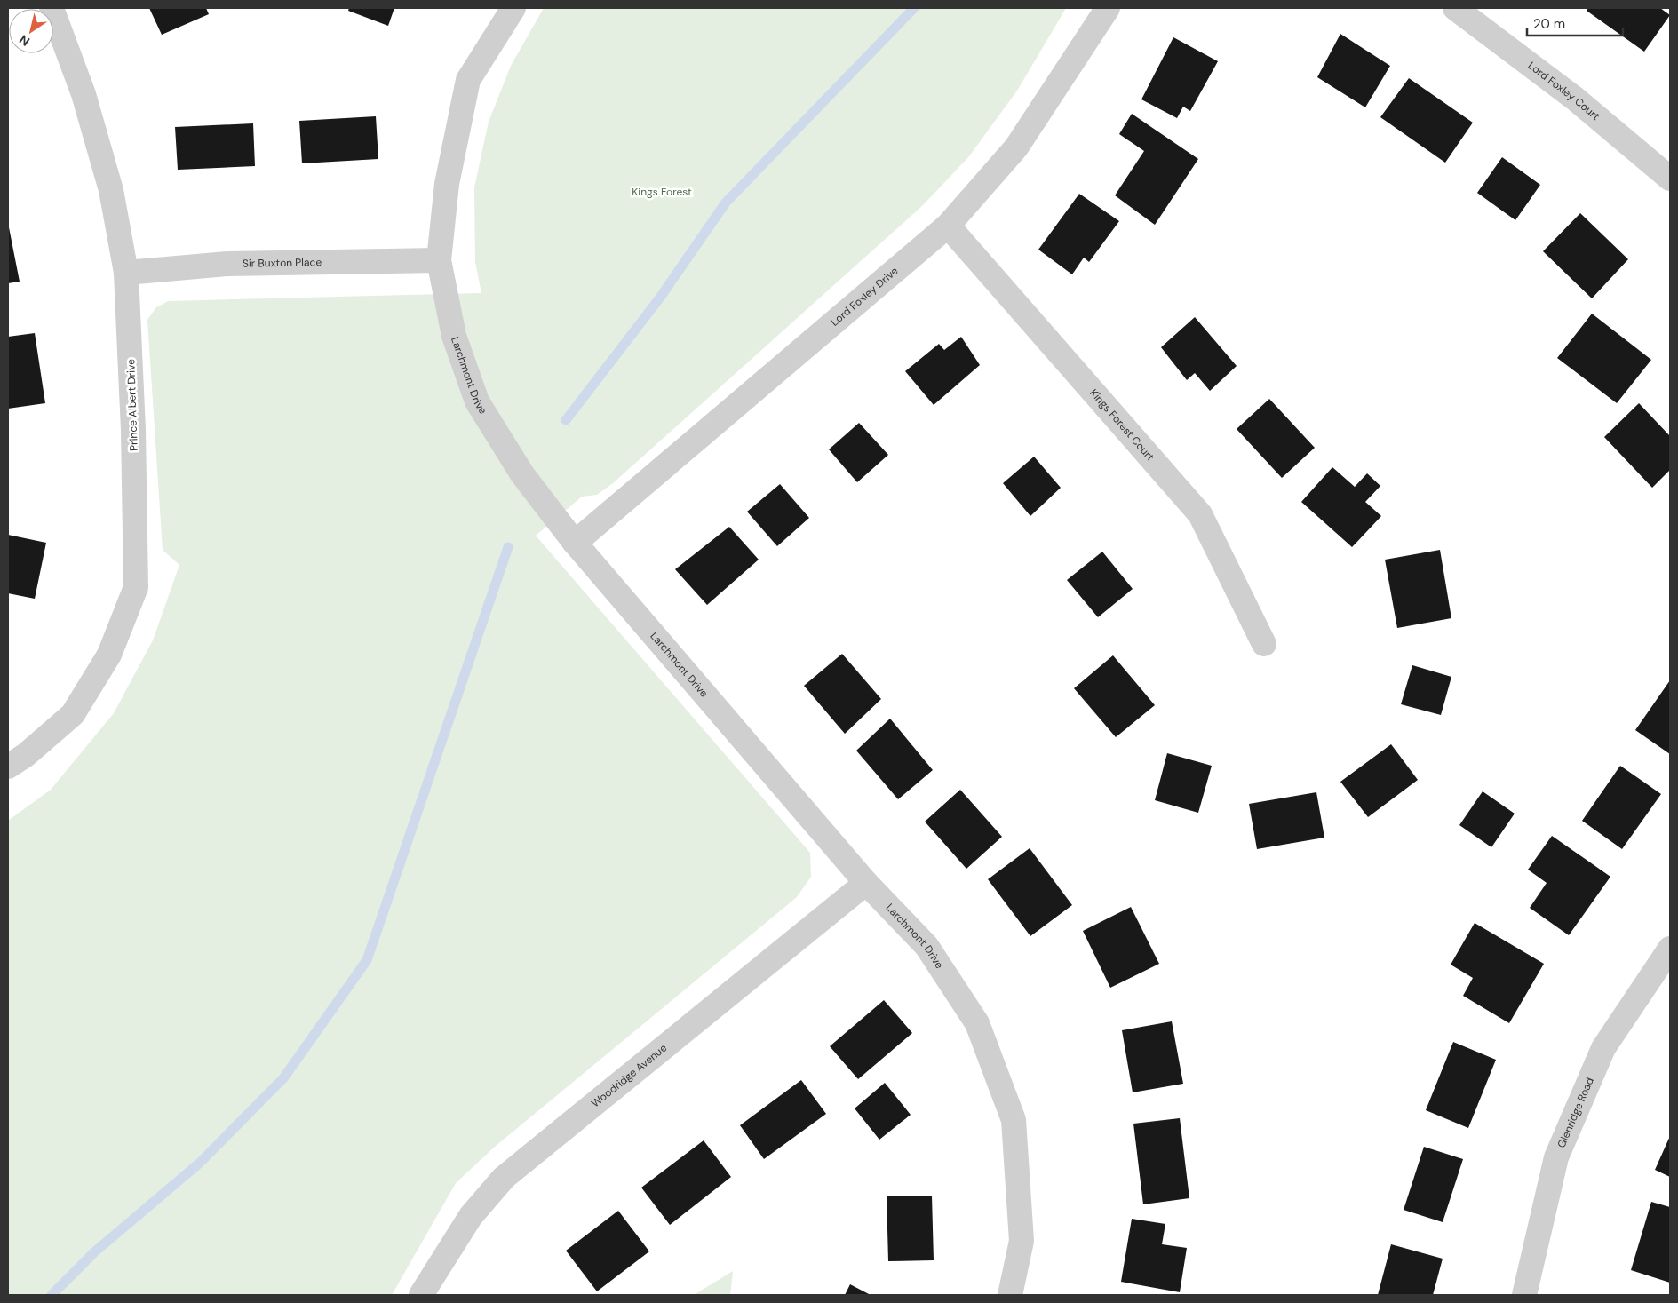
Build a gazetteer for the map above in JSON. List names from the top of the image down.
{
  "streets": {
    "street": [
      "Lord Foxley Court",
      "Sir Buxton Place",
      "Lord Foxley Drive",
      "Larchmont Drive",
      "Prince Albert Drive",
      "Kings Forest Court",
      "Woodridge Avenue",
      "Glenridge Road"
    ]
  },
  "crossings": [
    ["Sir Buxton Place", "Larchmont Drive"],
    ["Sir Buxton Place", "Prince Albert Drive"],
    ["Lord Foxley Drive", "Larchmont Drive"],
    ["Lord Foxley Drive", "Kings Forest Court"],
    ["Larchmont Drive", "Woodridge Avenue"]
  ],
  "parks": ["Kings Forest"],
  "scale_bar": "20 m",
  "north": "bottom left"
}
